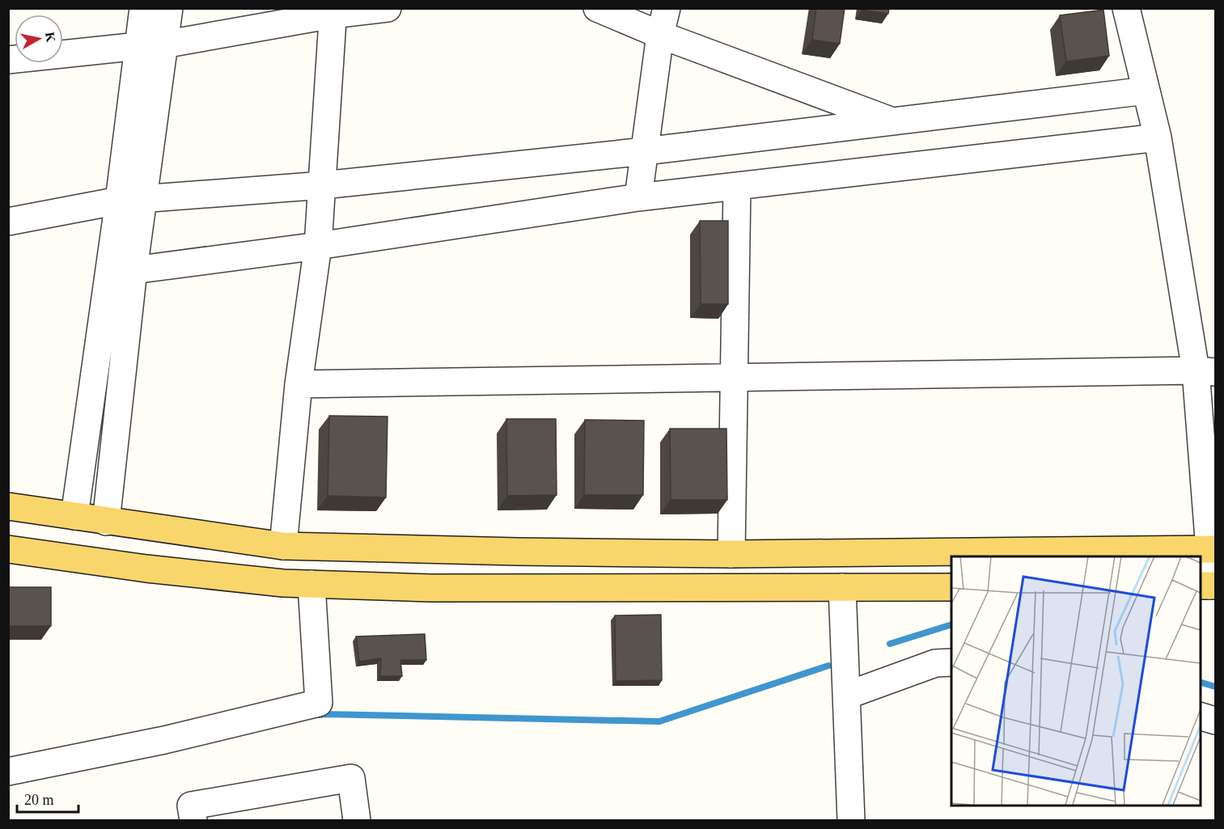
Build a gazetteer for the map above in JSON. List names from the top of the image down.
{
  "scale_bar": "20 m",
  "north": "right"
}
